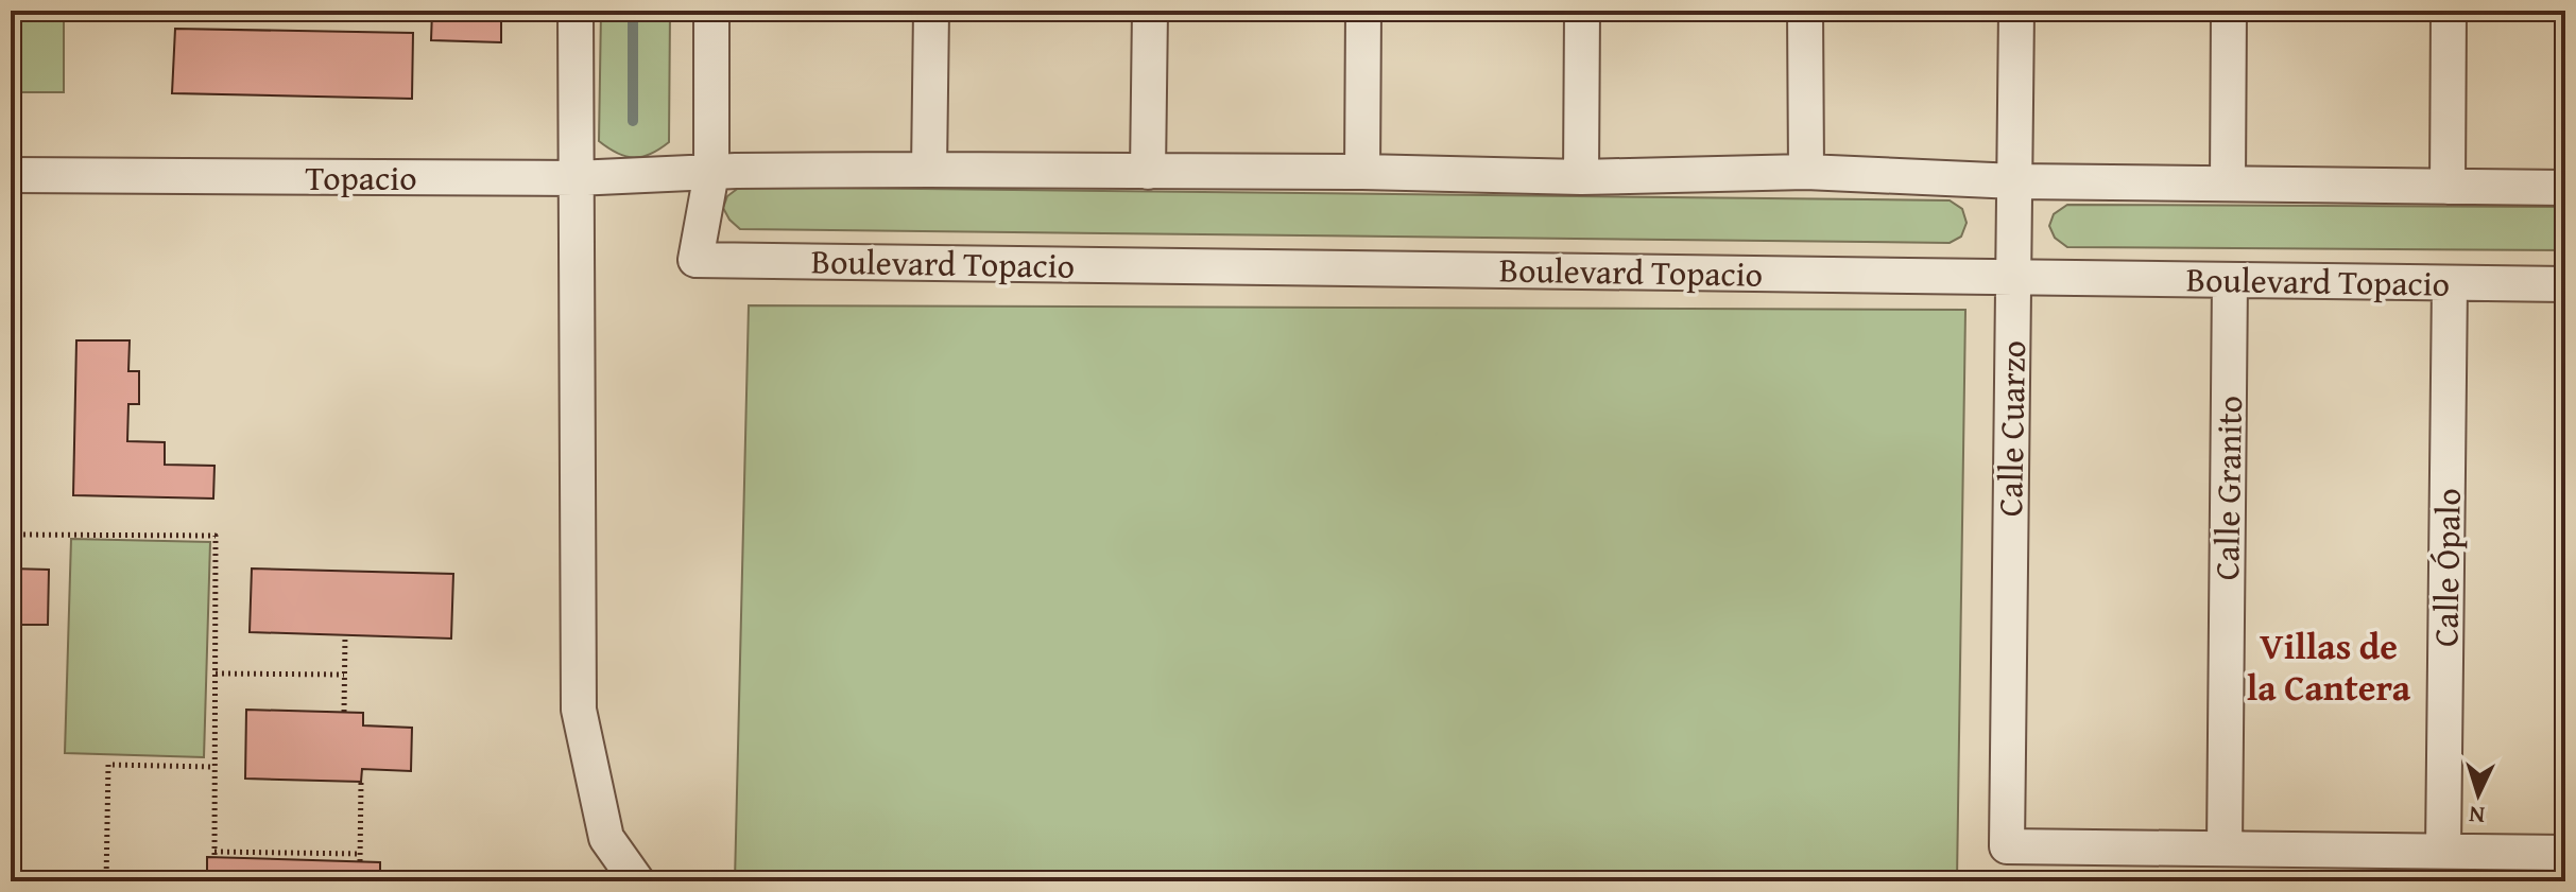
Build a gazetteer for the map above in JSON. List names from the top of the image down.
{
  "streets": {
    "street": [
      "Topacio",
      "Boulevard Topacio",
      "Calle Cuarzo",
      "Calle Granito",
      "Calle Ópalo"
    ]
  },
  "crossings": [
    ["Topacio", "Boulevard Topacio"],
    ["Boulevard Topacio", "Calle Cuarzo"],
    ["Boulevard Topacio", "Calle Granito"],
    ["Boulevard Topacio", "Calle Ópalo"],
    ["Calle Cuarzo", "Calle Granito"]
  ],
  "districts": ["Villas de la Cantera"],
  "north": "bottom"
}
